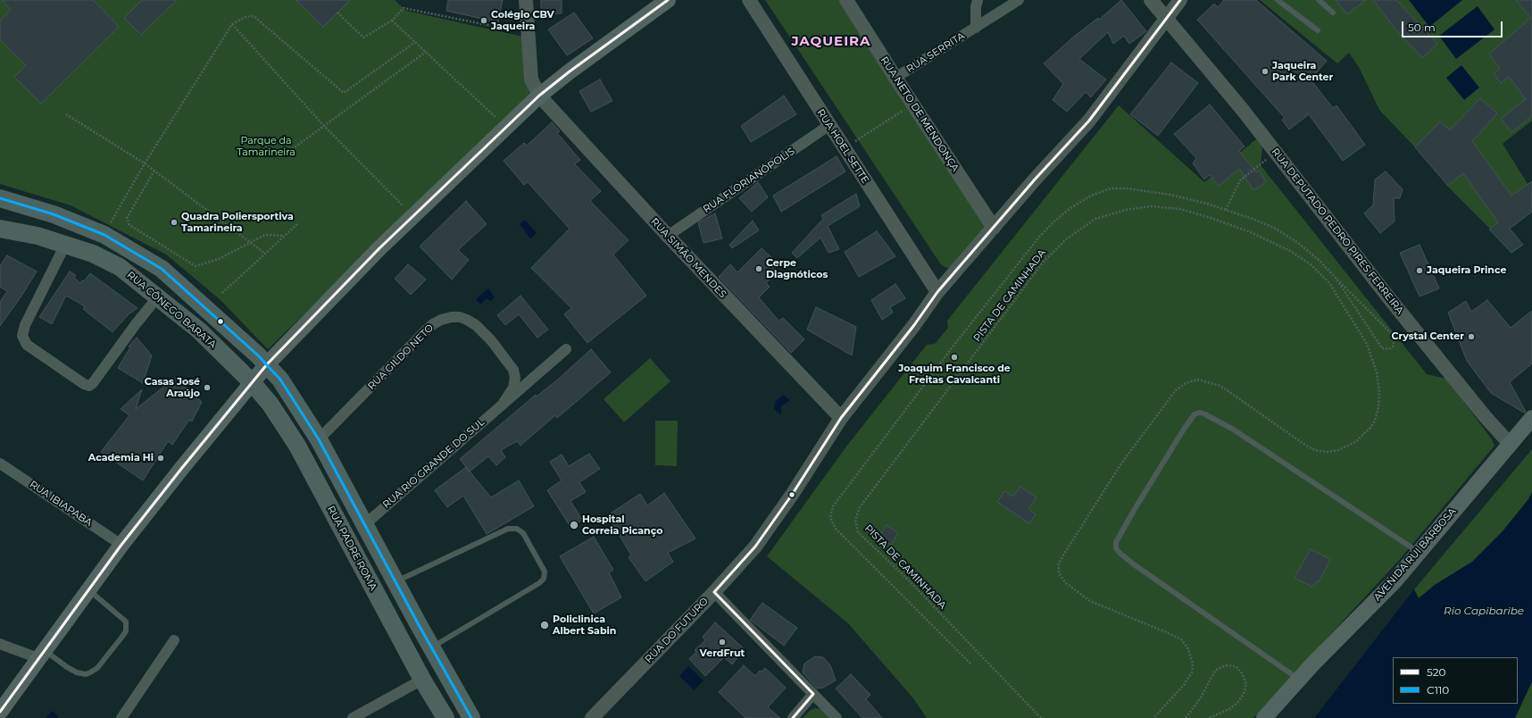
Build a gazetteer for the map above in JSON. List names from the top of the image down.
{
  "streets": {
    "main road": ["RUA CÔNEGO BARATA", "RUA PADRE ROMA", "AVENIDA RUI BARBOSA"],
    "street": [
      "RUA SERRITA",
      "RUA NETO DE MENDONÇA",
      "RUA HOEL SETTE",
      "RUA FLORIANÓPOLIS",
      "RUA DEPUTADO PEDRO PIRES FERREIRA",
      "RUA SIMÃO MENDES",
      "RUA GILDO NETO",
      "RUA RIO GRANDE DO SUL",
      "RUA IBIAPABA",
      "RUA DO FUTURO"
    ],
    "path": ["PISTA DE CAMINHADA"]
  },
  "crossings": [
    ["RUA SERRITA", "RUA NETO DE MENDONÇA"],
    ["RUA NETO DE MENDONÇA", "RUA DO FUTURO"],
    ["RUA HOEL SETTE", "RUA FLORIANÓPOLIS"],
    ["RUA HOEL SETTE", "RUA DO FUTURO"],
    ["RUA FLORIANÓPOLIS", "RUA SIMÃO MENDES"],
    ["RUA DEPUTADO PEDRO PIRES FERREIRA", "AVENIDA RUI BARBOSA"],
    ["RUA DEPUTADO PEDRO PIRES FERREIRA", "RUA DO FUTURO"],
    ["RUA SIMÃO MENDES", "RUA DO FUTURO"],
    ["RUA CÔNEGO BARATA", "RUA PADRE ROMA"],
    ["RUA GILDO NETO", "RUA RIO GRANDE DO SUL"]
  ],
  "districts": ["JAQUEIRA"],
  "water": ["Rio Capibaribe"],
  "parks": ["Parque da Tamarineira"],
  "places": [
    "Colégio CBV Jaqueira",
    "Jaqueira Park Center",
    "Quadra Poliersportiva Tamarineira",
    "Cerpe Diagnóticos",
    "Jaqueira Prince",
    "Crystal Center",
    "Joaquim Francisco de Freitas Cavalcanti",
    "Casas José Araújo",
    "Academia Hi",
    "Hospital Correia Picanço",
    "Policlinica Albert Sabin",
    "VerdFrut"
  ],
  "lines": ["transit line 520", "transit line C110"],
  "legend": ["520", "C110"],
  "scale_bar": "50 m"
}
